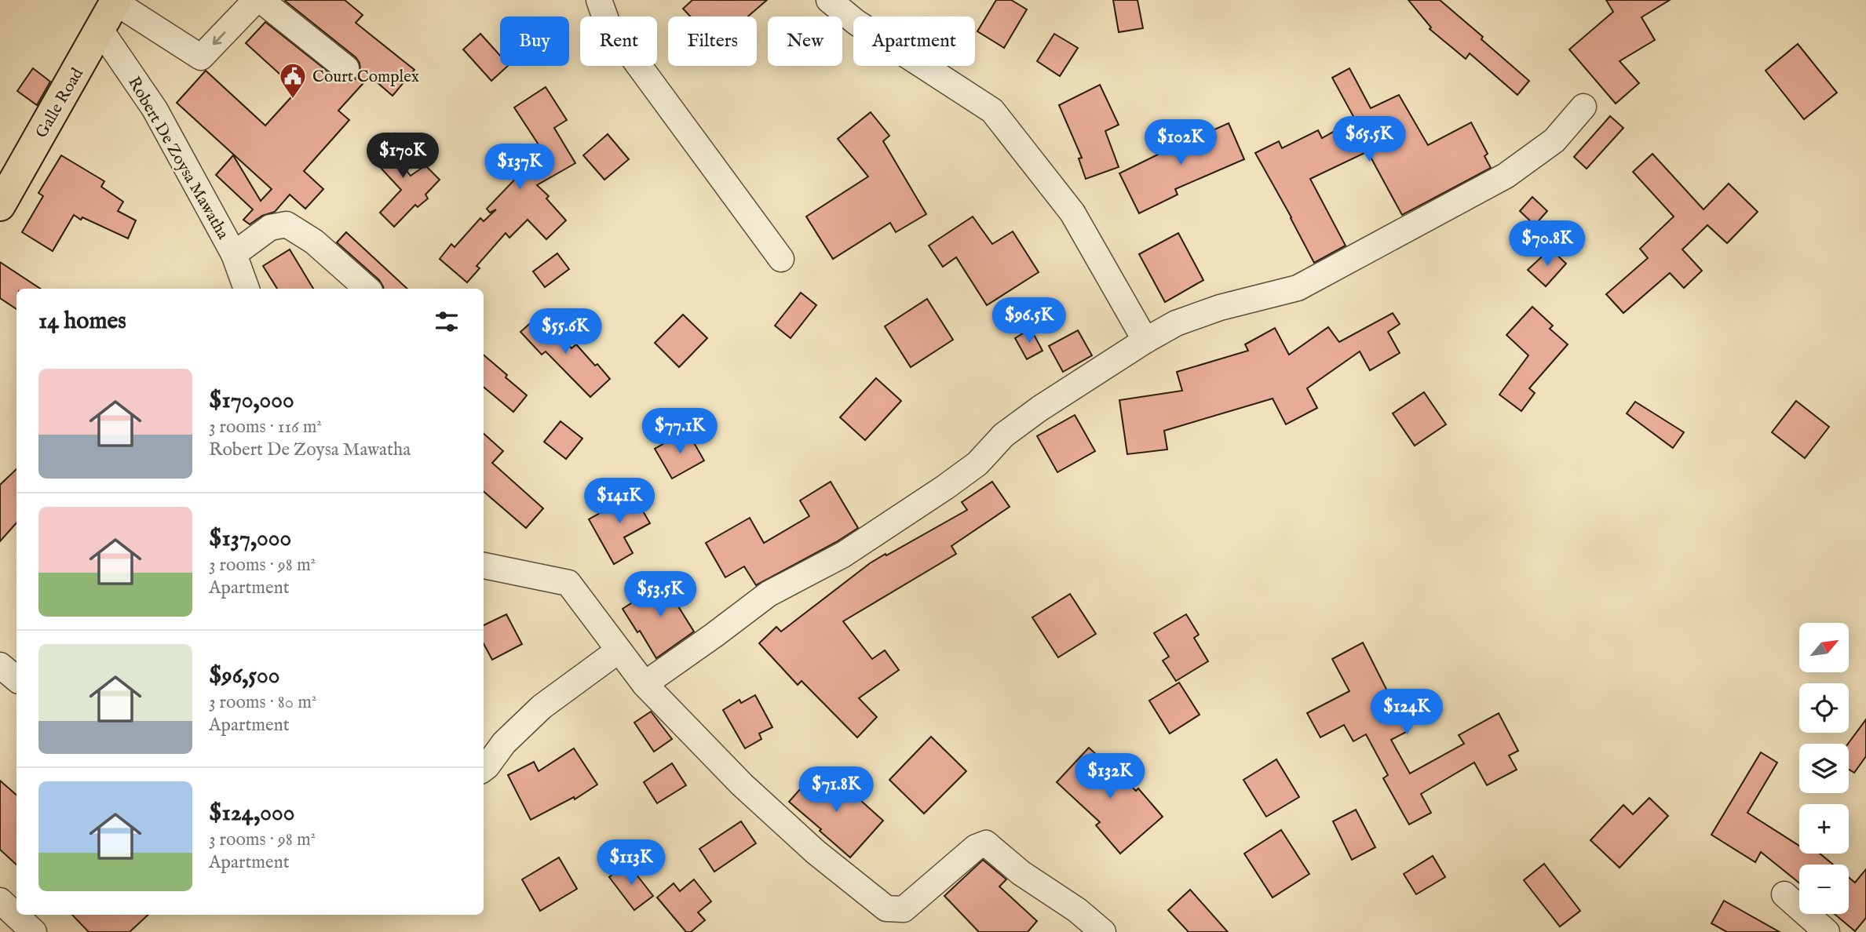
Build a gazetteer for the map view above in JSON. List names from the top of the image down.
{
  "streets": {
    "highway": ["Galle Road"],
    "street": ["Robert De Zoysa Mawatha"]
  },
  "crossings": [
    ["Galle Road", "Robert De Zoysa Mawatha"]
  ],
  "places": {
    "public building": ["Court Complex"]
  },
  "north": "top right",
  "page": {
    "chip": [
      "Buy",
      "Rent",
      "Filters",
      "New",
      "Apartment"
    ],
    "price": [
      "$65.5K",
      "$102K",
      "$170K",
      "$137K",
      "$70.8K",
      "$96.5K",
      "$55.6K",
      "$77.1K",
      "$141K",
      "$53.5K",
      "$124K",
      "$132K",
      "$71.8K",
      "$113K"
    ],
    "heading": "14 homes",
    "list": [
      {
        "name": "$170,000",
        "note": "3 rooms · 116 m² · Robert De Zoysa Mawatha"
      },
      {
        "name": "$137,000",
        "note": "3 rooms · 98 m² · Apartment"
      },
      {
        "name": "$96,500",
        "note": "3 rooms · 80 m² · Apartment"
      },
      {
        "name": "$124,000",
        "note": "3 rooms · 98 m² · Apartment"
      }
    ],
    "map_buttons": ["+", "−"]
  }
}
